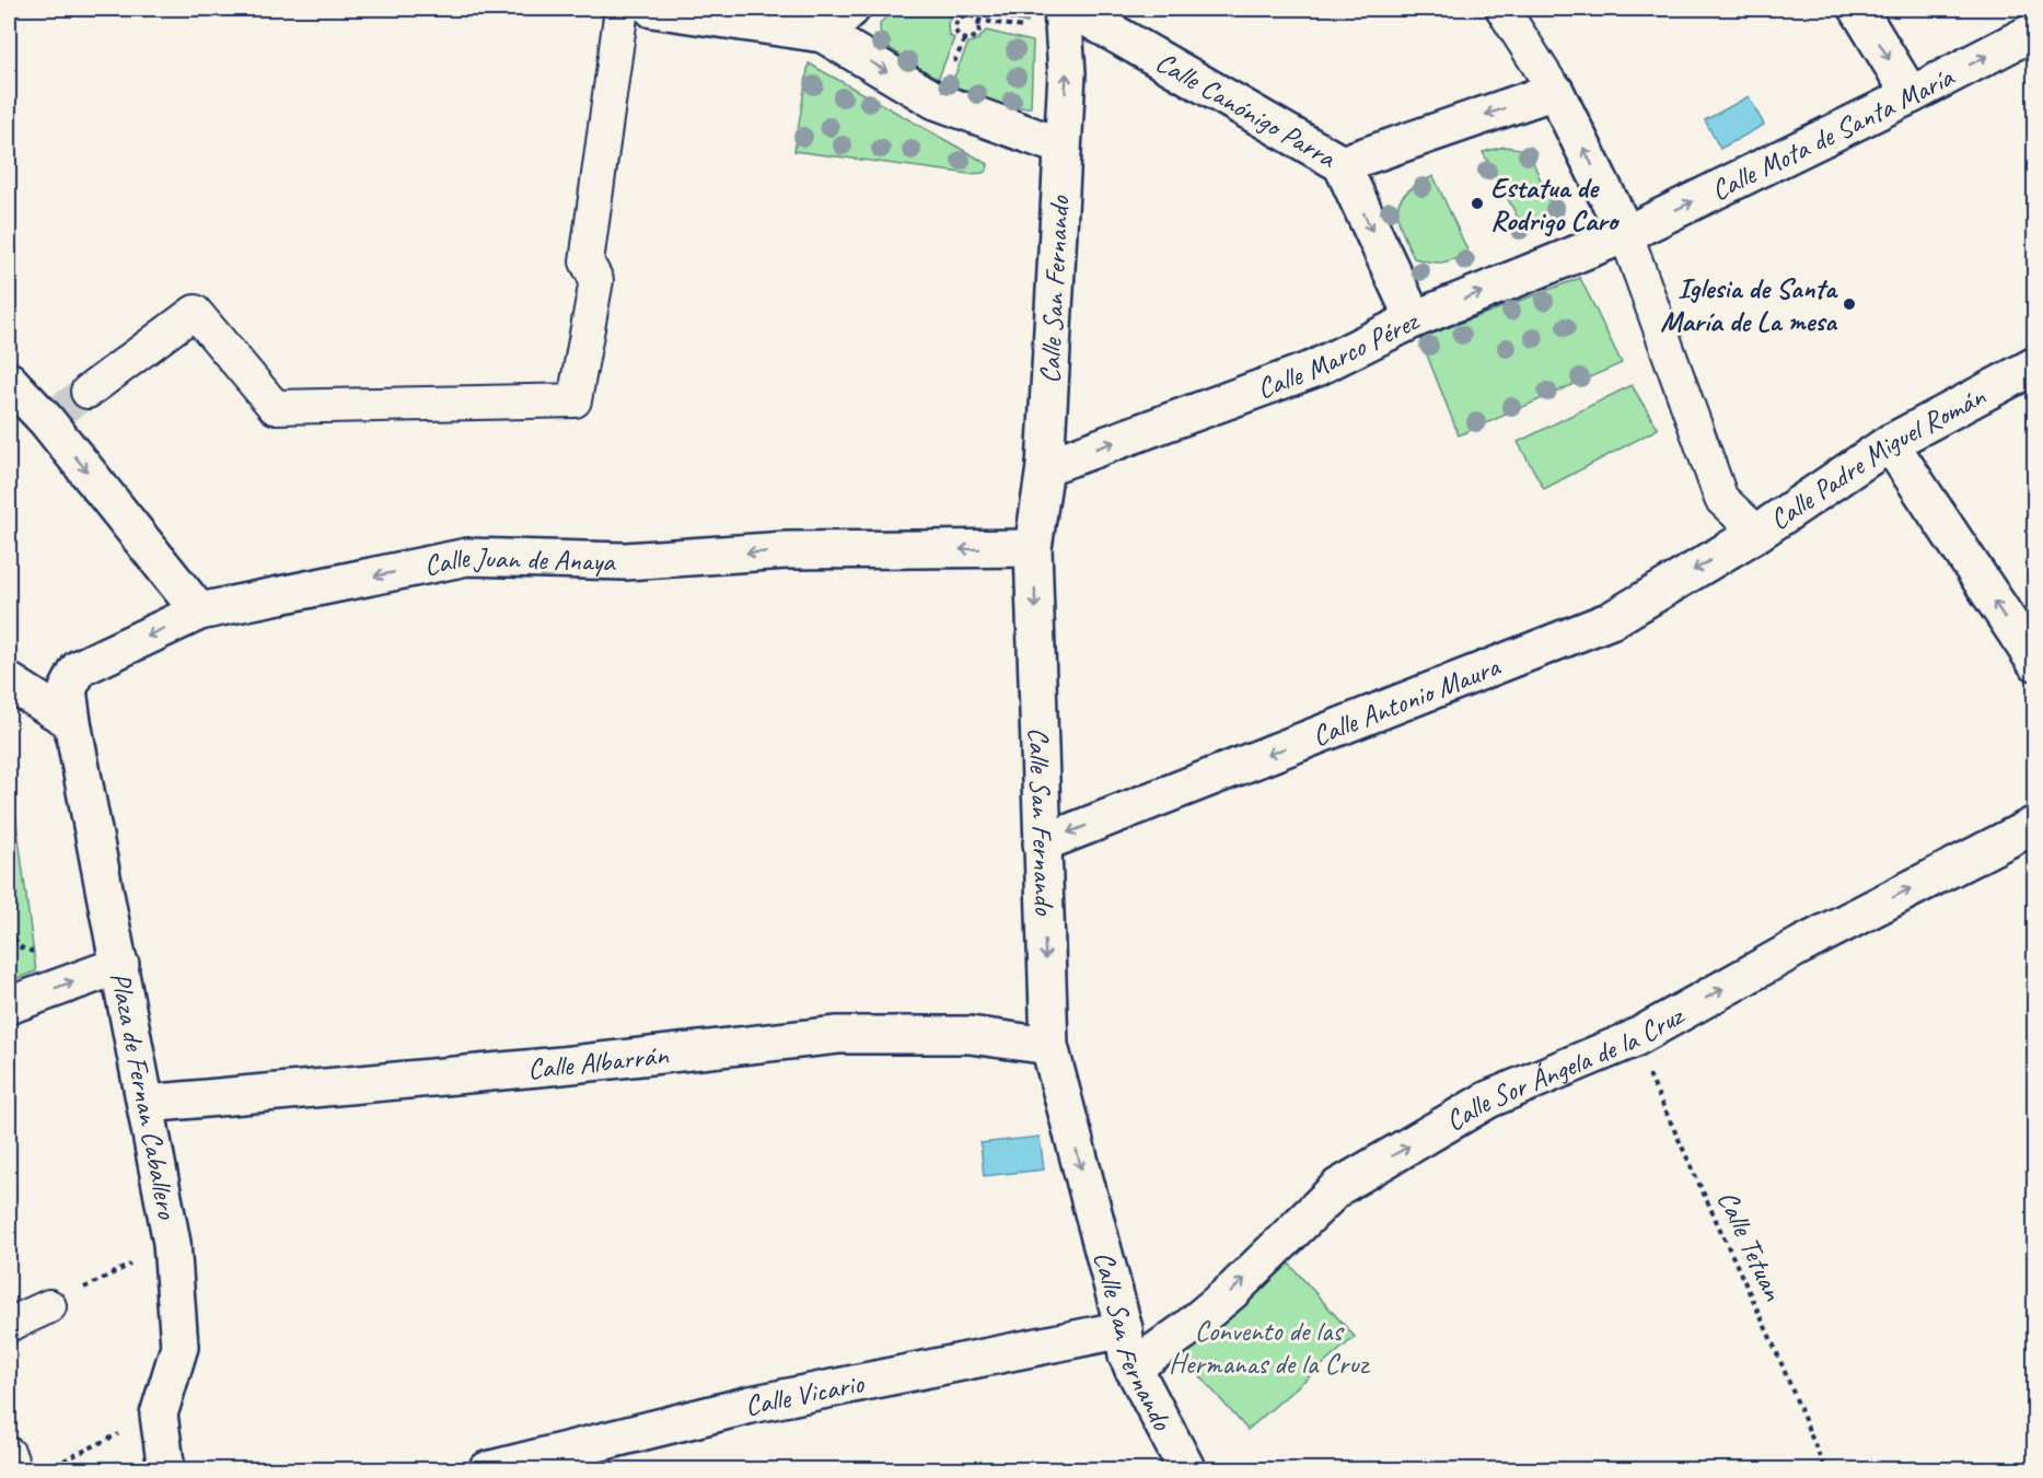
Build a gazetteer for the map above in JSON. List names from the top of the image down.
{
  "streets": {
    "street": [
      "Calle Canónigo Parra",
      "Calle Mota de Santa María",
      "Calle San Fernando",
      "Calle Marco Pérez",
      "Calle Padre Miguel Román",
      "Calle Juan de Anaya",
      "Calle Antonio Maura",
      "Calle Albarrán",
      "Calle Sor Ángela de la Cruz",
      "Plaza de Fernan Caballero",
      "Calle Vicario"
    ],
    "path": ["Calle Tetuan"]
  },
  "crossings": [
    ["Calle Canónigo Parra", "Calle Marco Pérez"],
    ["Calle Mota de Santa María", "Calle Marco Pérez"],
    ["Calle San Fernando", "Calle Marco Pérez"],
    ["Calle San Fernando", "Calle Juan de Anaya"],
    ["Calle San Fernando", "Calle Antonio Maura"],
    ["Calle San Fernando", "Calle Albarrán"],
    ["Calle San Fernando", "Calle Sor Ángela de la Cruz"],
    ["Calle San Fernando", "Calle Vicario"],
    ["Calle Padre Miguel Román", "Calle Antonio Maura"],
    ["Calle Juan de Anaya", "Plaza de Fernan Caballero"],
    ["Calle Albarrán", "Plaza de Fernan Caballero"],
    ["Calle Sor Ángela de la Cruz", "Calle Tetuan"]
  ],
  "one_way": [
    "Calle Mota de Santa María",
    "Calle Juan de Anaya",
    "Calle Antonio Maura",
    "Calle Sor Ángela de la Cruz"
  ],
  "parks": ["Convento de las Hermanas de la Cruz"],
  "places": ["Estatua de Rodrigo Caro", "Iglesia de Santa María de La mesa"]
}
